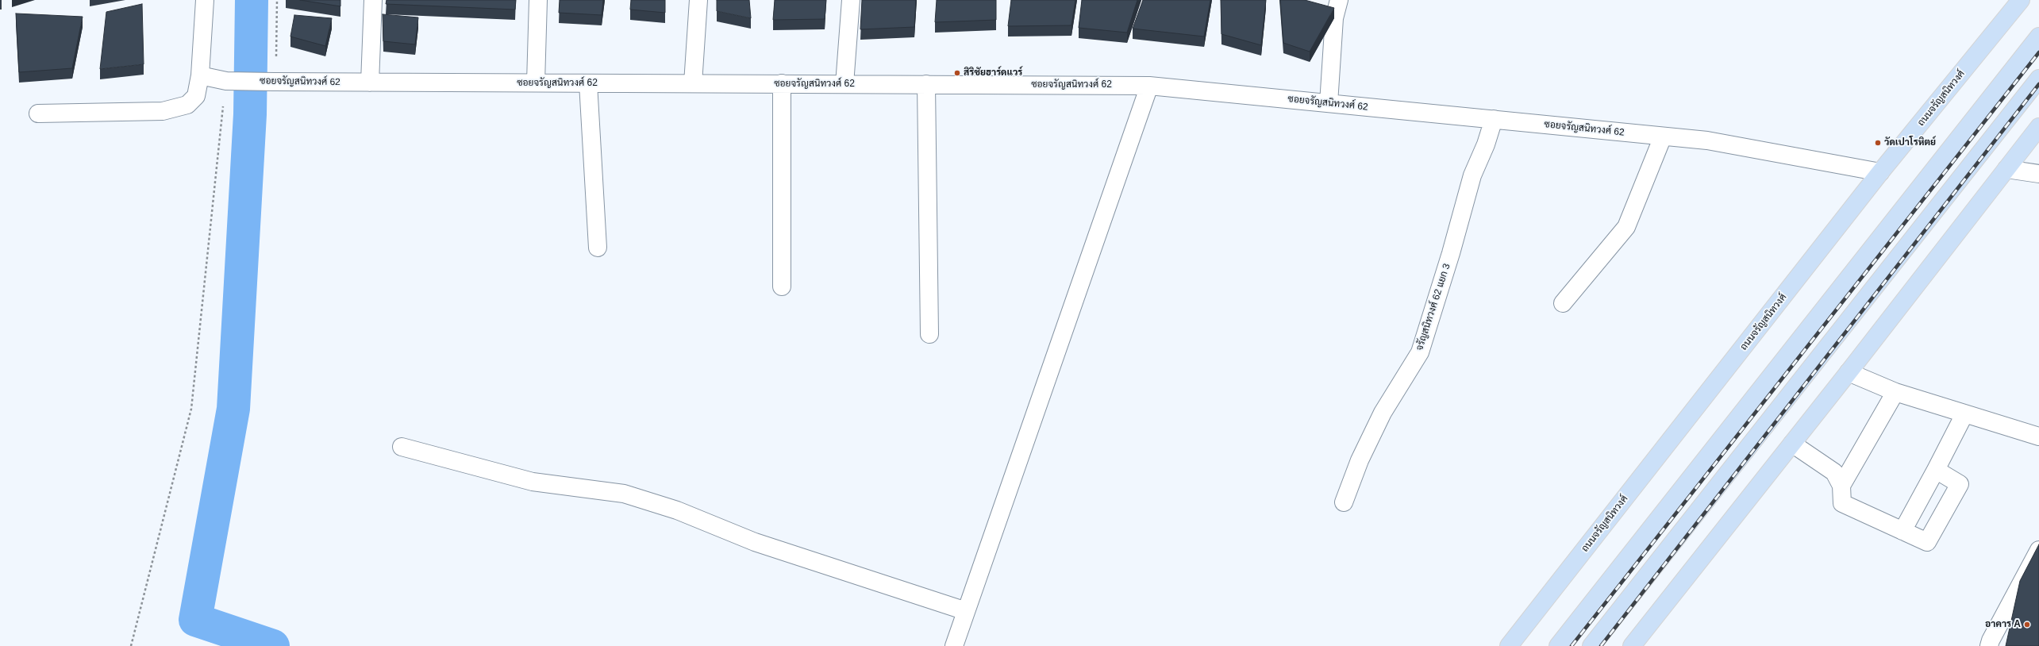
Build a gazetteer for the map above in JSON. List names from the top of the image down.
{
  "streets": {
    "main road": ["ถนนจรัญสนิทวงศ์"],
    "street": ["ซอยจรัญสนิทวงศ์ 62", "จรัญสนิทวงศ์ 62 แยก 3"]
  },
  "crossings": [
    ["ซอยจรัญสนิทวงศ์ 62", "ถนนจรัญสนิทวงศ์"],
    ["ซอยจรัญสนิทวงศ์ 62", "จรัญสนิทวงศ์ 62 แยก 3"]
  ],
  "places": ["สิริชัยฮาร์ดแวร์", "วัดเปาโรหิตย์", "อาคาร A"]
}
